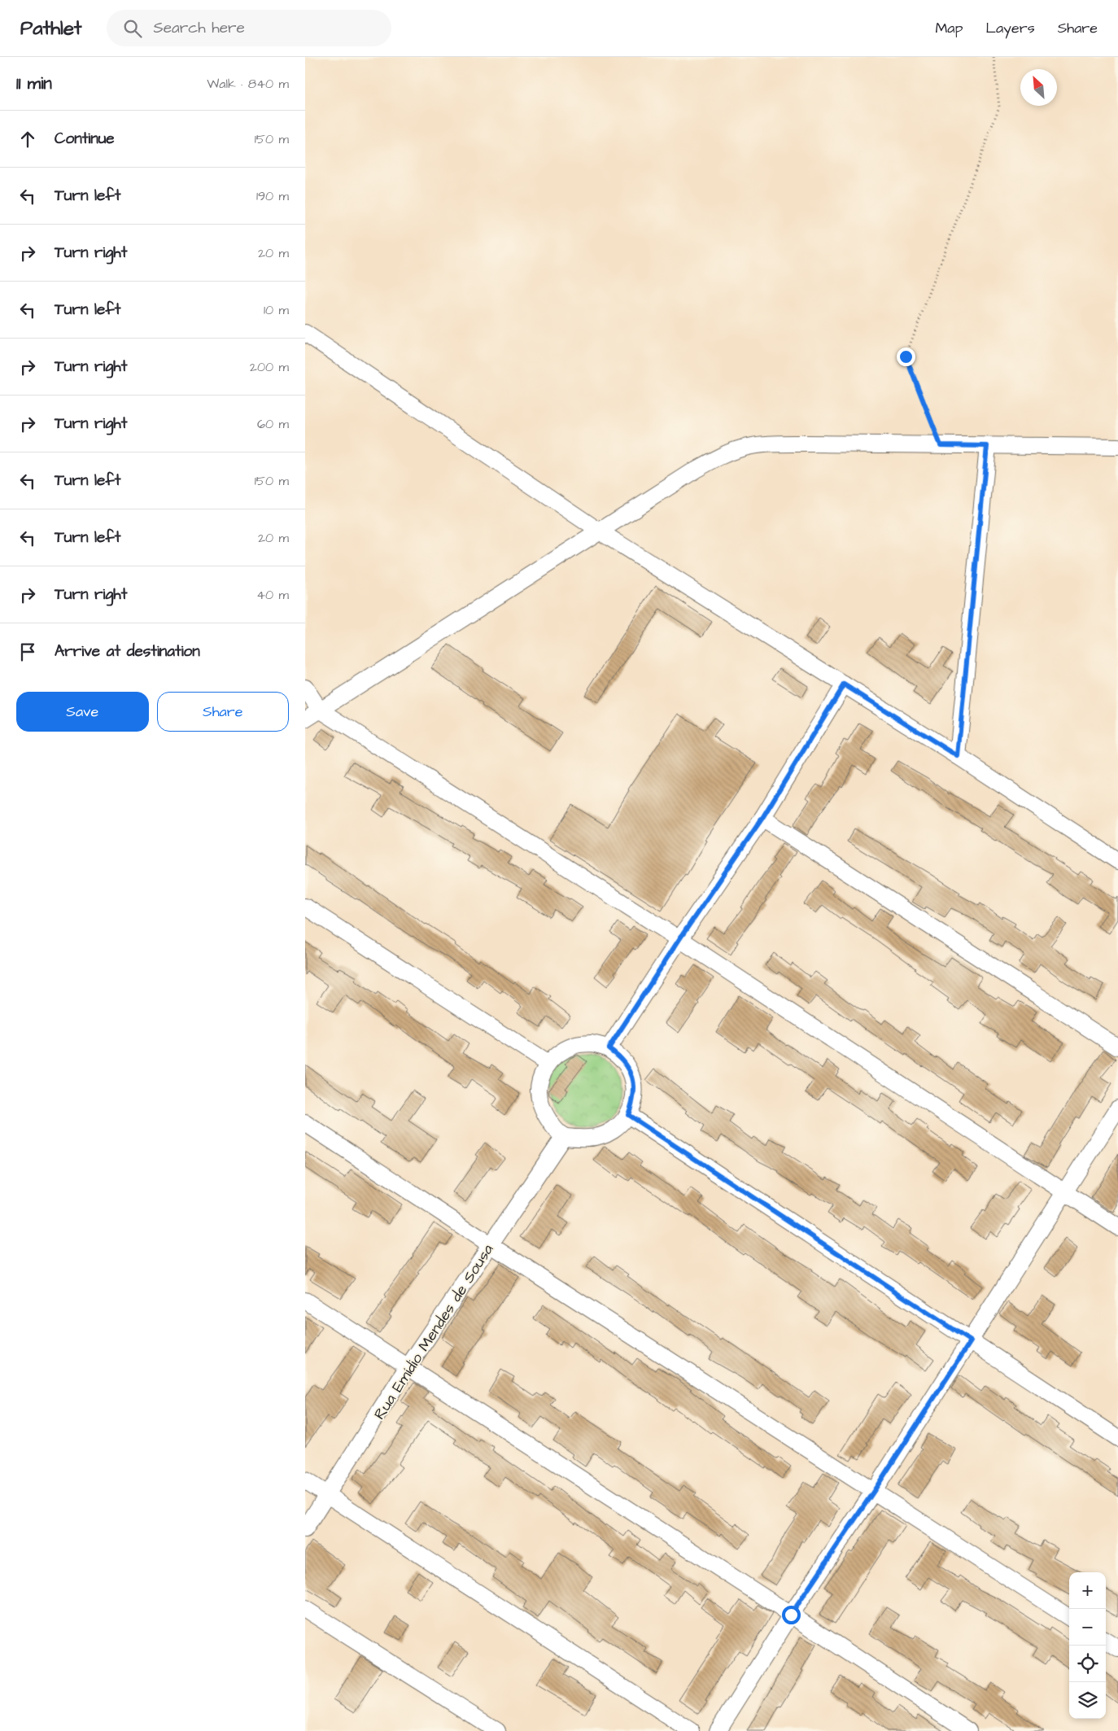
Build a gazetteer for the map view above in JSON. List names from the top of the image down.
{
  "streets": {
    "street": ["Rua Emídio Mendes de Sousa"]
  },
  "north": "top left",
  "page": {
    "header": "Pathlet",
    "search": "Search here",
    "nav": ["Map", "Layers", "Share"],
    "heading": ["11 min", "Walk · 840 m"],
    "list": [
      ["Continue", "150 m"],
      ["Turn left", "190 m"],
      ["Turn right", "20 m"],
      ["Turn left", "10 m"],
      ["Turn right", "200 m"],
      ["Turn right", "60 m"],
      ["Turn left", "150 m"],
      ["Turn left", "20 m"],
      ["Turn right", "40 m"],
      "Arrive at destination"
    ],
    "buttons": ["Save", "Share"],
    "map_buttons": ["+", "−"]
  }
}
